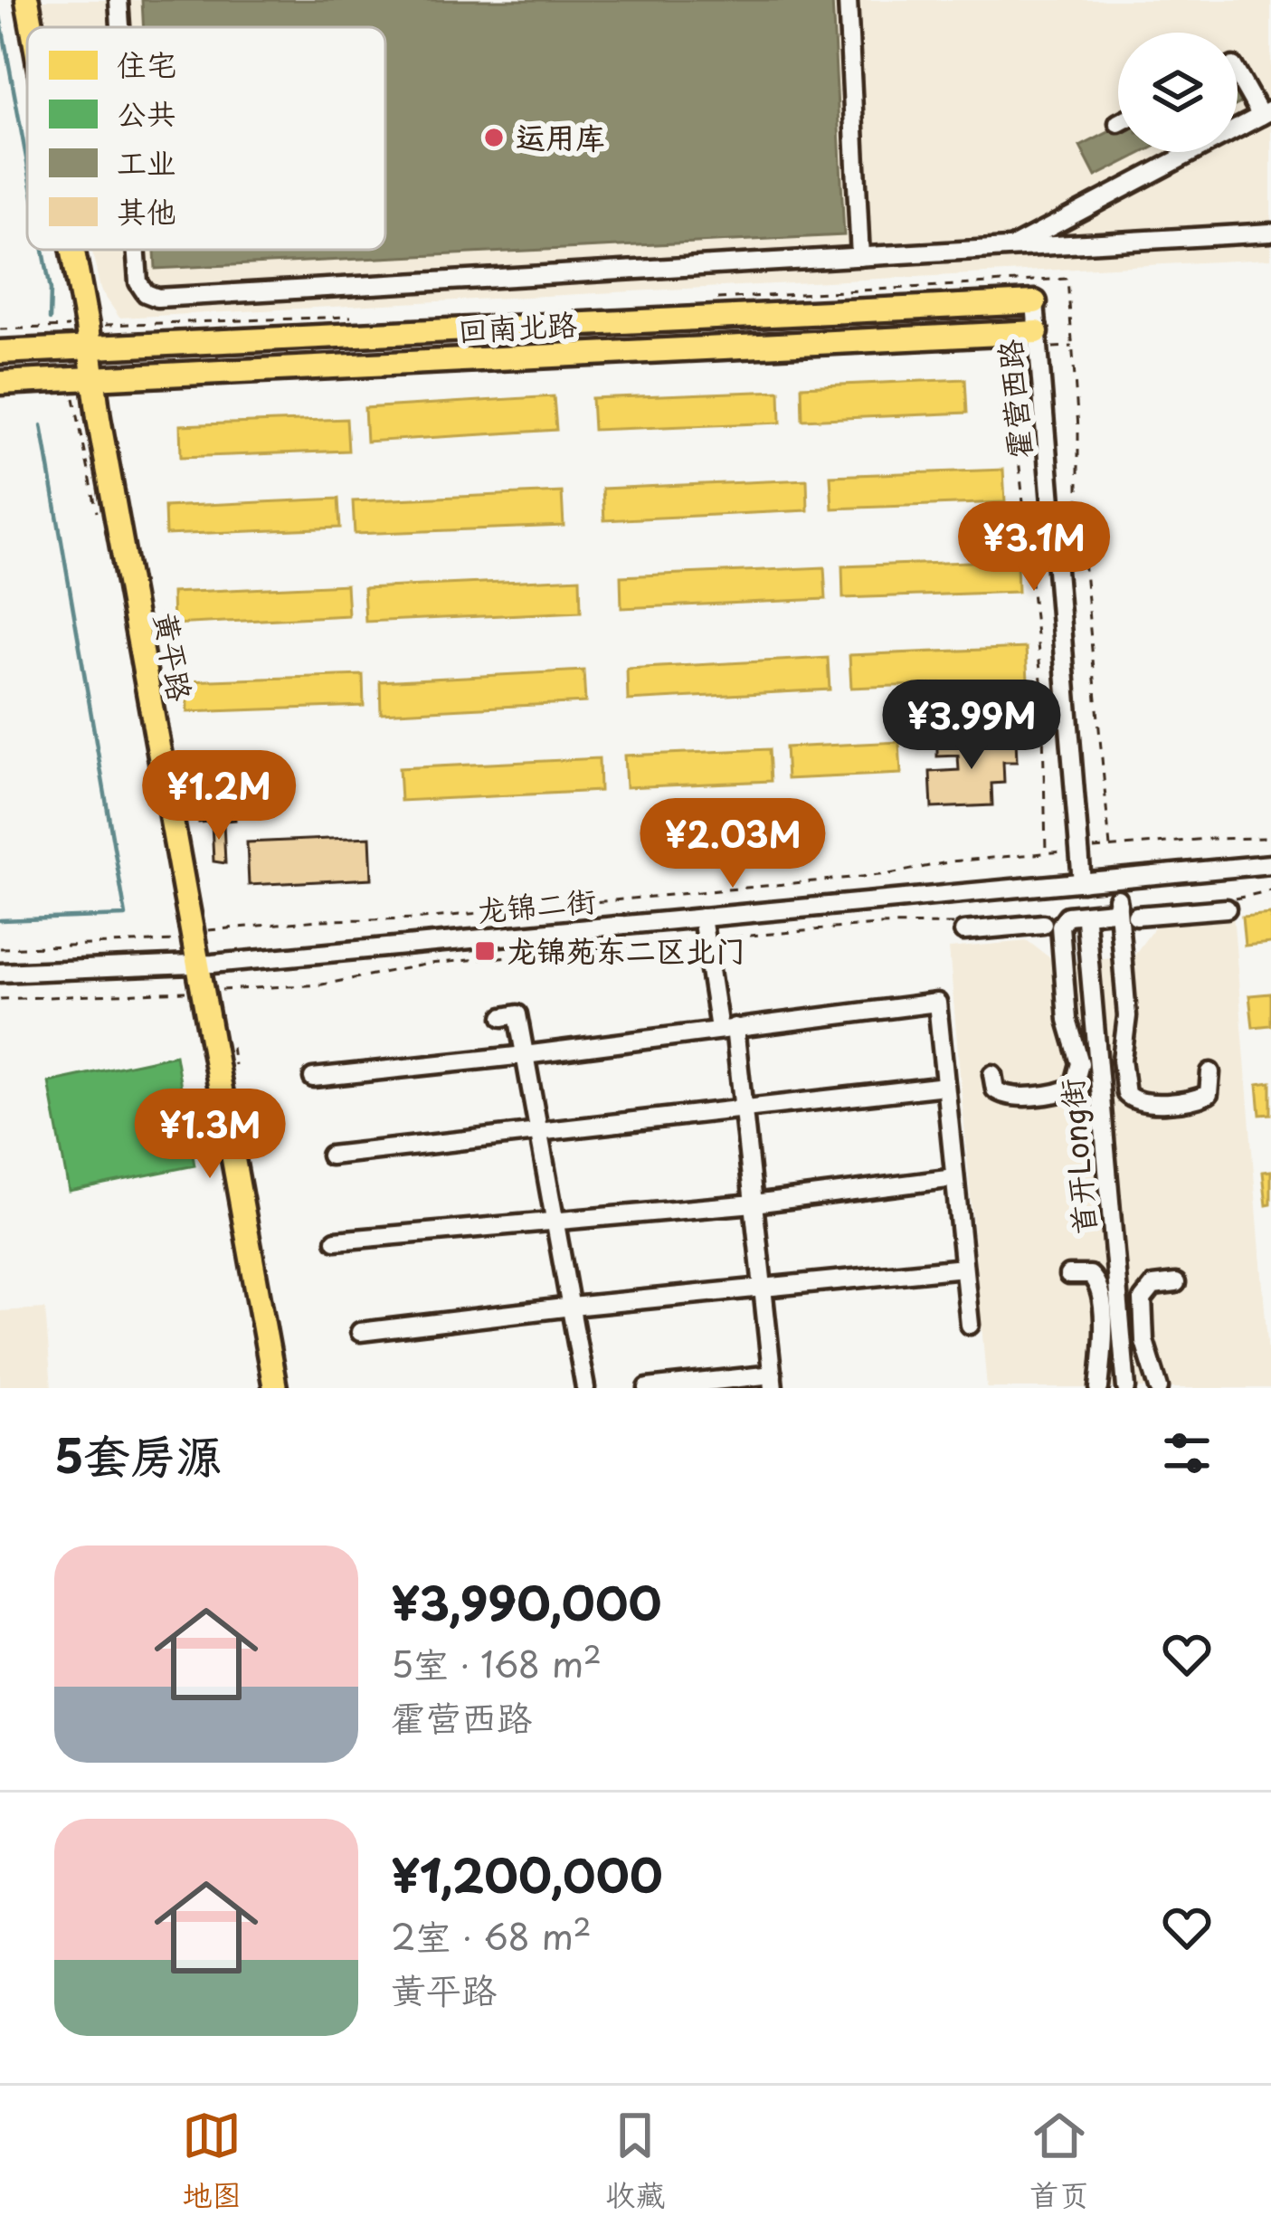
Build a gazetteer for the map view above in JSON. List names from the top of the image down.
{
  "streets": {
    "main road": ["回南北路", "黄平路"],
    "street": ["霍营西路", "龙锦二街", "首开Long街"]
  },
  "crossings": [
    ["回南北路", "霍营西路"],
    ["回南北路", "黄平路"],
    ["霍营西路", "龙锦二街"],
    ["黄平路", "龙锦二街"]
  ],
  "places": {
    "other": ["运用库"],
    "transit": ["龙锦苑东二区北门"]
  },
  "legend": [
    "住宅",
    "公共",
    "工业",
    "其他"
  ],
  "page": {
    "price": [
      "¥3.1M",
      "¥3.99M",
      "¥1.2M",
      "¥2.03M",
      "¥1.3M"
    ],
    "heading": "5套房源",
    "list": [
      {
        "name": "¥3,990,000",
        "note": "5室 · 168 m² · 霍营西路"
      },
      {
        "name": "¥1,200,000",
        "note": "2室 · 68 m² · 黄平路"
      }
    ],
    "tabs": ["地图", "收藏", "首页"]
  }
}
